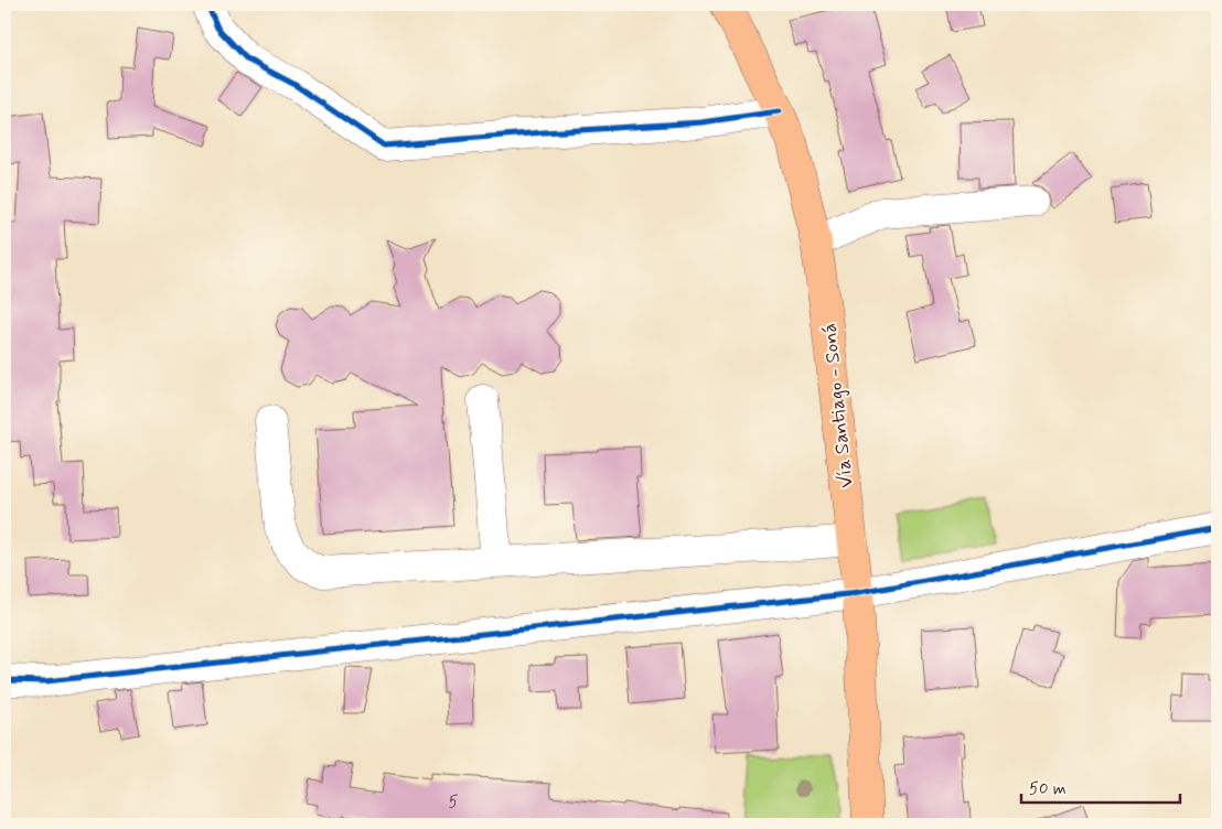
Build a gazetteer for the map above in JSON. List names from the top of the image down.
{
  "streets": {
    "main road": ["Vía Santiago - Soná"]
  },
  "house_numbers": ["5"],
  "scale_bar": "50 m"
}
